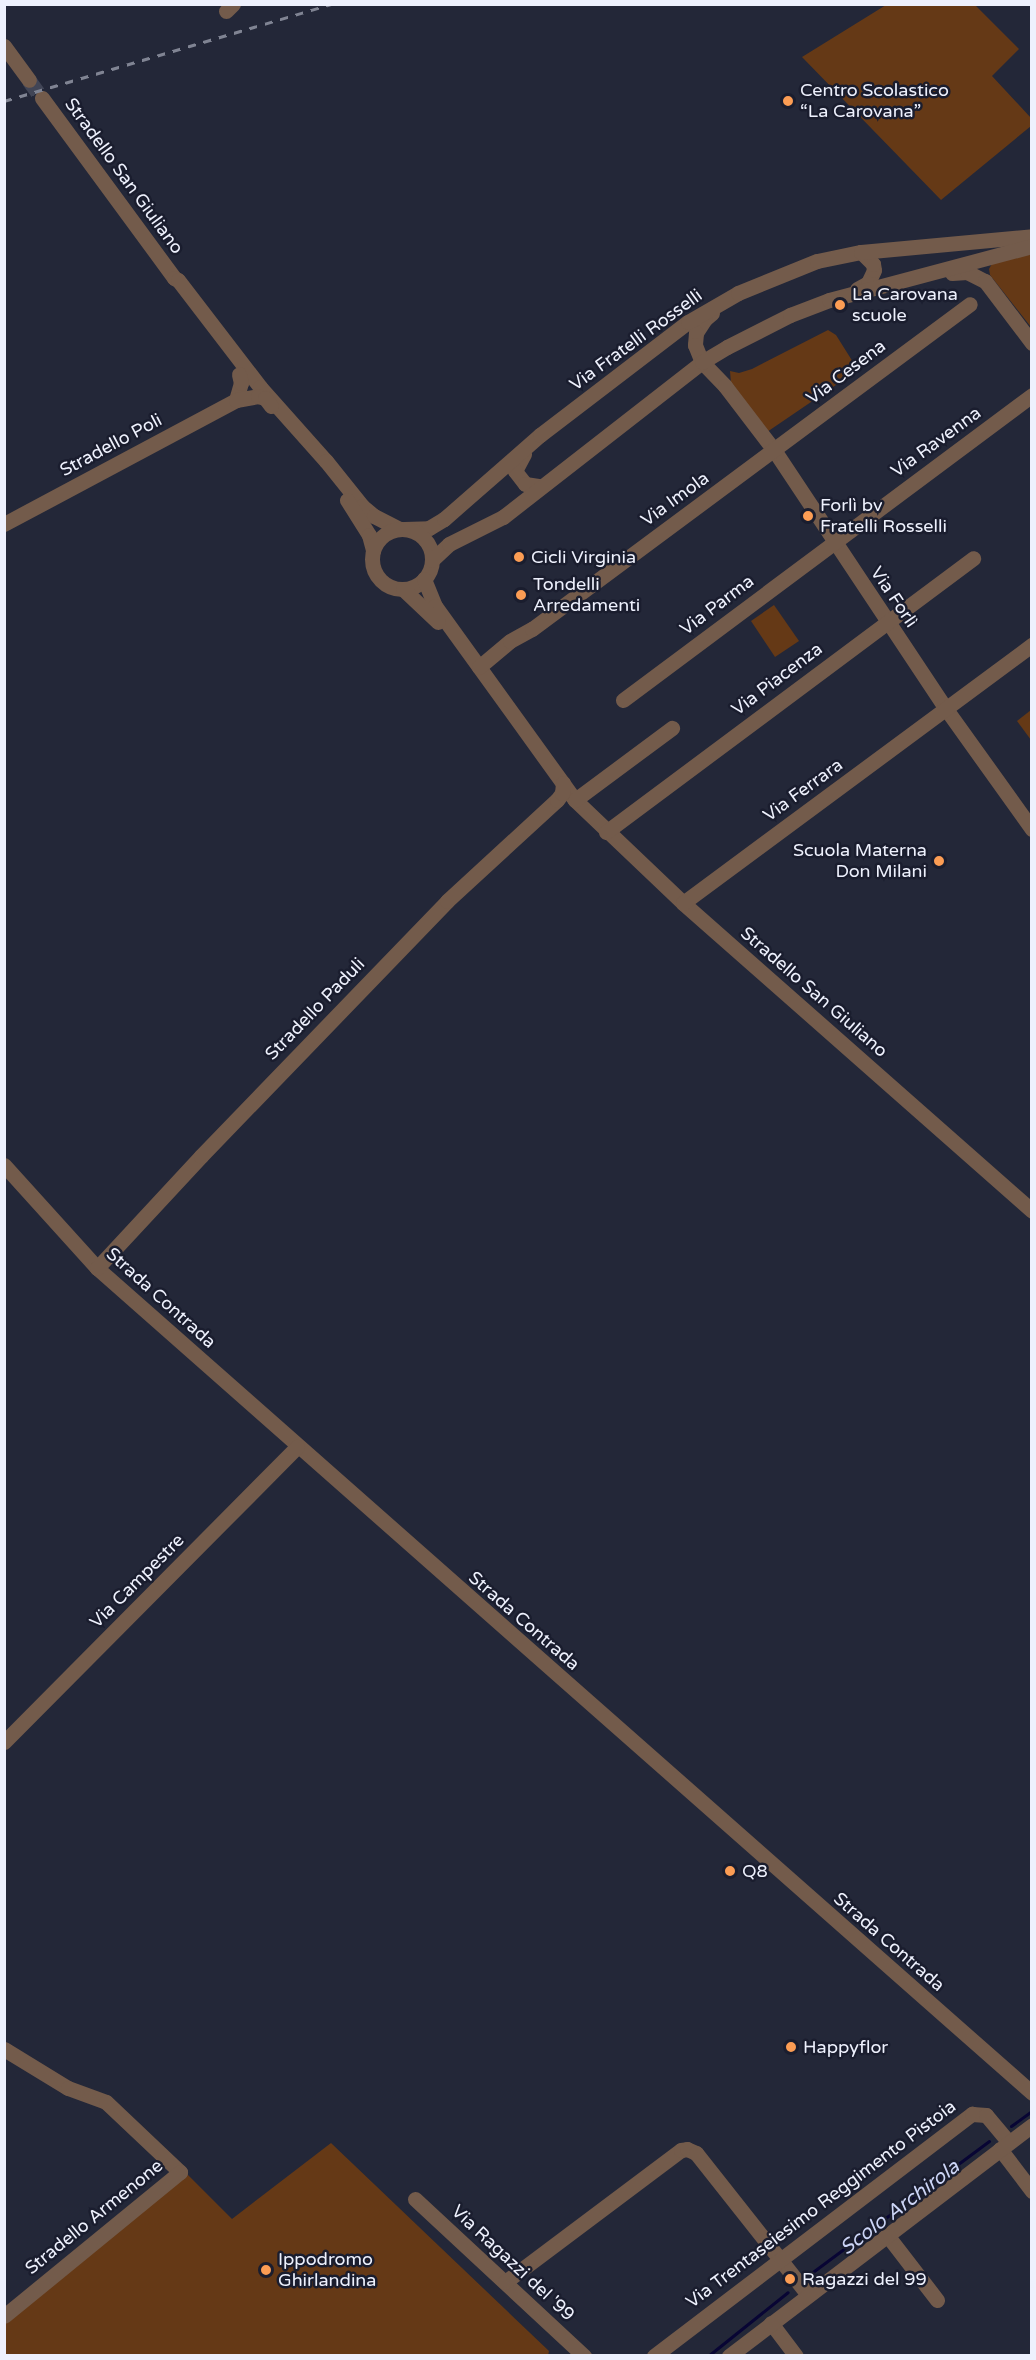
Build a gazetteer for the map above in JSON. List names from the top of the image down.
{
  "streets": {
    "street": [
      "Stradello San Giuliano",
      "Via Fratelli Rosselli",
      "Via Cesena",
      "Via Ravenna",
      "Stradello Poli",
      "Via Imola",
      "Via Forlì",
      "Via Parma",
      "Via Piacenza",
      "Via Ferrara",
      "Stradello Paduli",
      "Strada Contrada",
      "Via Campestre",
      "Via Trentaseiesimo Reggimento Pistoia",
      "Stradello Armenone",
      "Via Ragazzi del '99"
    ]
  },
  "crossings": [
    ["Stradello San Giuliano", "Via Fratelli Rosselli"],
    ["Stradello San Giuliano", "Stradello Poli"],
    ["Stradello San Giuliano", "Via Imola"],
    ["Stradello San Giuliano", "Via Piacenza"],
    ["Stradello San Giuliano", "Via Ferrara"],
    ["Stradello San Giuliano", "Stradello Paduli"],
    ["Via Cesena", "Via Imola"],
    ["Via Cesena", "Via Forlì"],
    ["Via Ravenna", "Via Forlì"],
    ["Via Ravenna", "Via Parma"],
    ["Via Imola", "Via Forlì"],
    ["Via Forlì", "Via Parma"],
    ["Via Forlì", "Via Piacenza"],
    ["Via Forlì", "Via Ferrara"],
    ["Stradello Paduli", "Strada Contrada"],
    ["Strada Contrada", "Via Campestre"]
  ],
  "water": ["Scolo Archirola"],
  "places": [
    "Centro Scolastico “La Carovana”",
    "La Carovana scuole",
    "Forlì bv Fratelli Rosselli",
    "Cicli Virginia",
    "Tondelli Arredamenti",
    "Scuola Materna Don Milani",
    "Q8",
    "Happyflor",
    "Ippodromo Ghirlandina",
    "Ragazzi del 99"
  ]
}
